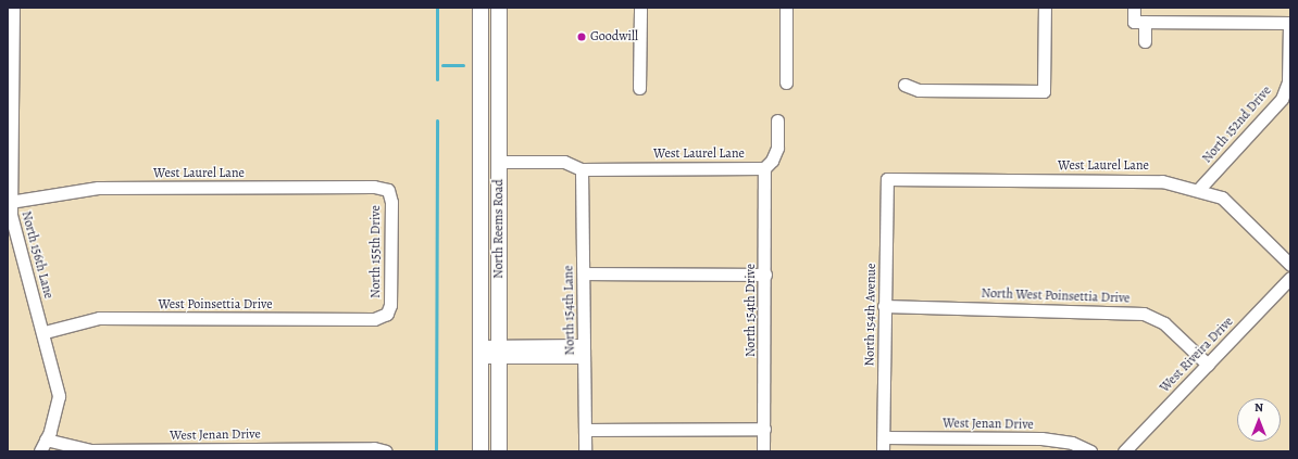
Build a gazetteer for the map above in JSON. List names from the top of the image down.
{
  "streets": {
    "main road": ["North Reems Road"],
    "street": [
      "North 152nd Drive",
      "West Laurel Lane",
      "North 155th Drive",
      "North 156th Lane",
      "North West Poinsettia Drive",
      "West Poinsettia Drive",
      "North 154th Lane",
      "North 154th Drive",
      "North 154th Avenue",
      "West Riveira Drive",
      "West Jenan Drive"
    ]
  },
  "crossings": [
    ["North 152nd Drive", "West Laurel Lane"],
    ["West Laurel Lane", "North 155th Drive"],
    ["West Laurel Lane", "North 156th Lane"],
    ["West Laurel Lane", "North 154th Lane"],
    ["West Laurel Lane", "North 154th Drive"],
    ["West Laurel Lane", "North 154th Avenue"],
    ["North 155th Drive", "West Poinsettia Drive"],
    ["North 156th Lane", "West Poinsettia Drive"],
    ["North 156th Lane", "West Jenan Drive"],
    ["North West Poinsettia Drive", "North 154th Avenue"],
    ["North West Poinsettia Drive", "West Riveira Drive"],
    ["North 154th Avenue", "West Jenan Drive"]
  ],
  "places": ["Goodwill"],
  "north": "top"
}
